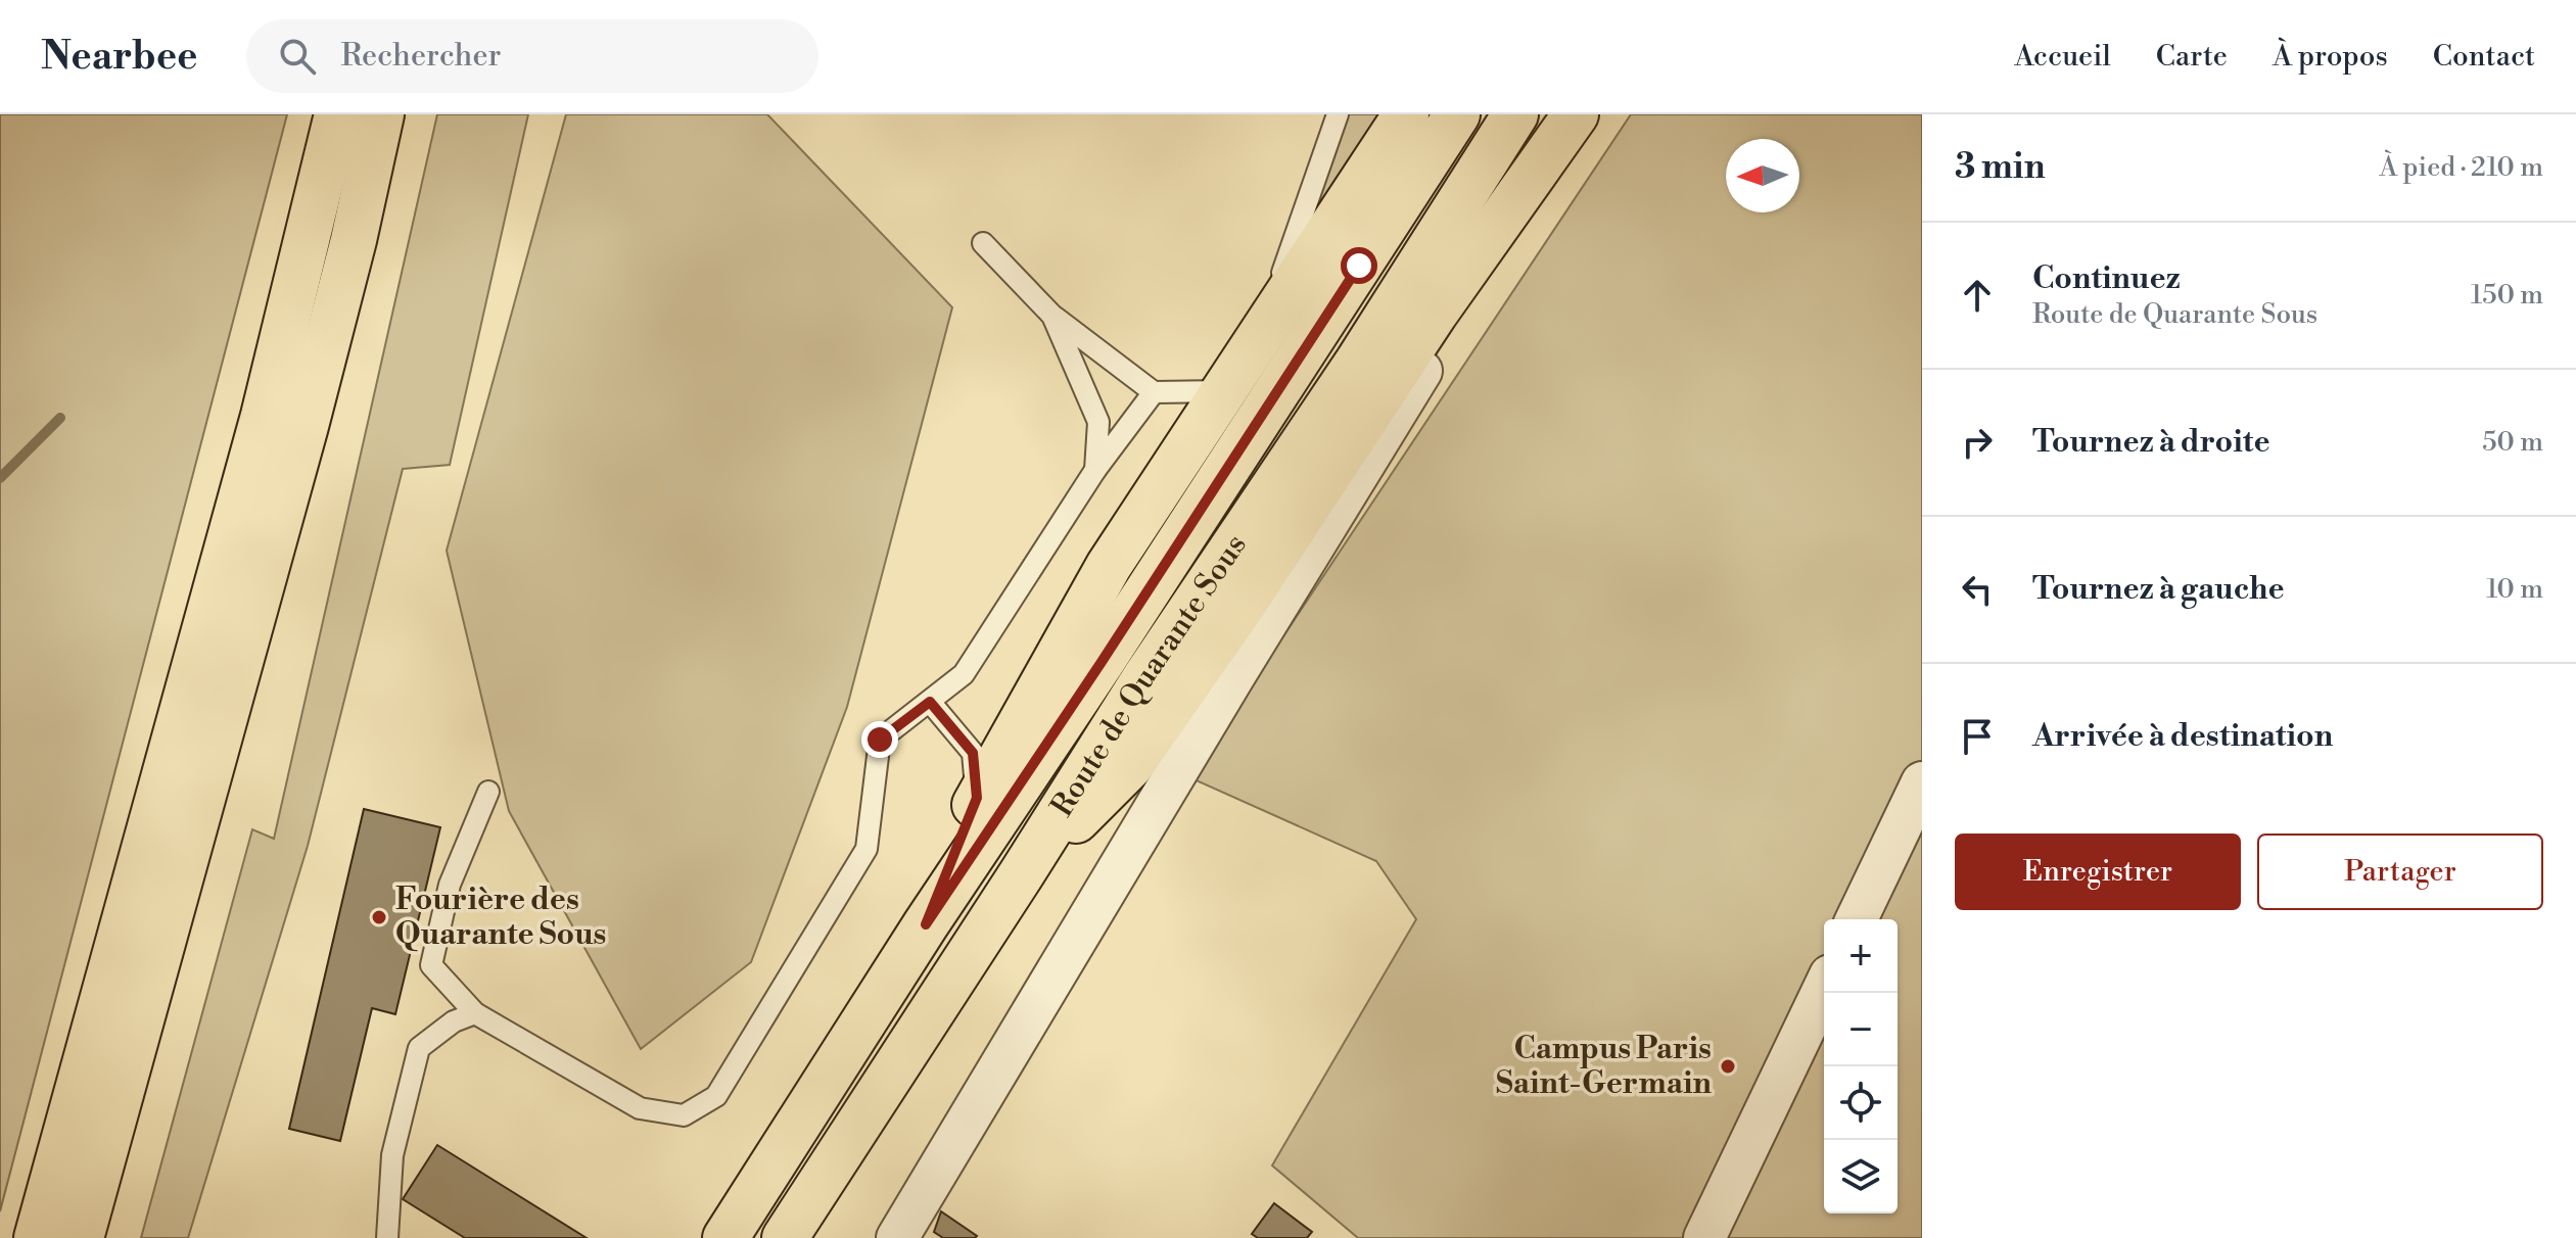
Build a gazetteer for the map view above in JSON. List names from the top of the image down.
{
  "streets": {
    "main road": ["Route de Quarante Sous"]
  },
  "places": ["Fourière des Quarante Sous", "Campus Paris Saint-Germain"],
  "north": "left",
  "page": {
    "header": "Nearbee",
    "search": "Rechercher",
    "nav": [
      "Accueil",
      "Carte",
      "À propos",
      "Contact"
    ],
    "heading": ["3 min", "À pied · 210 m"],
    "list": [
      ["Continuez", "Route de Quarante Sous", "150 m"],
      ["Tournez à droite", "50 m"],
      ["Tournez à gauche", "10 m"],
      "Arrivée à destination"
    ],
    "buttons": ["Enregistrer", "Partager"],
    "map_buttons": ["+", "−"]
  }
}
